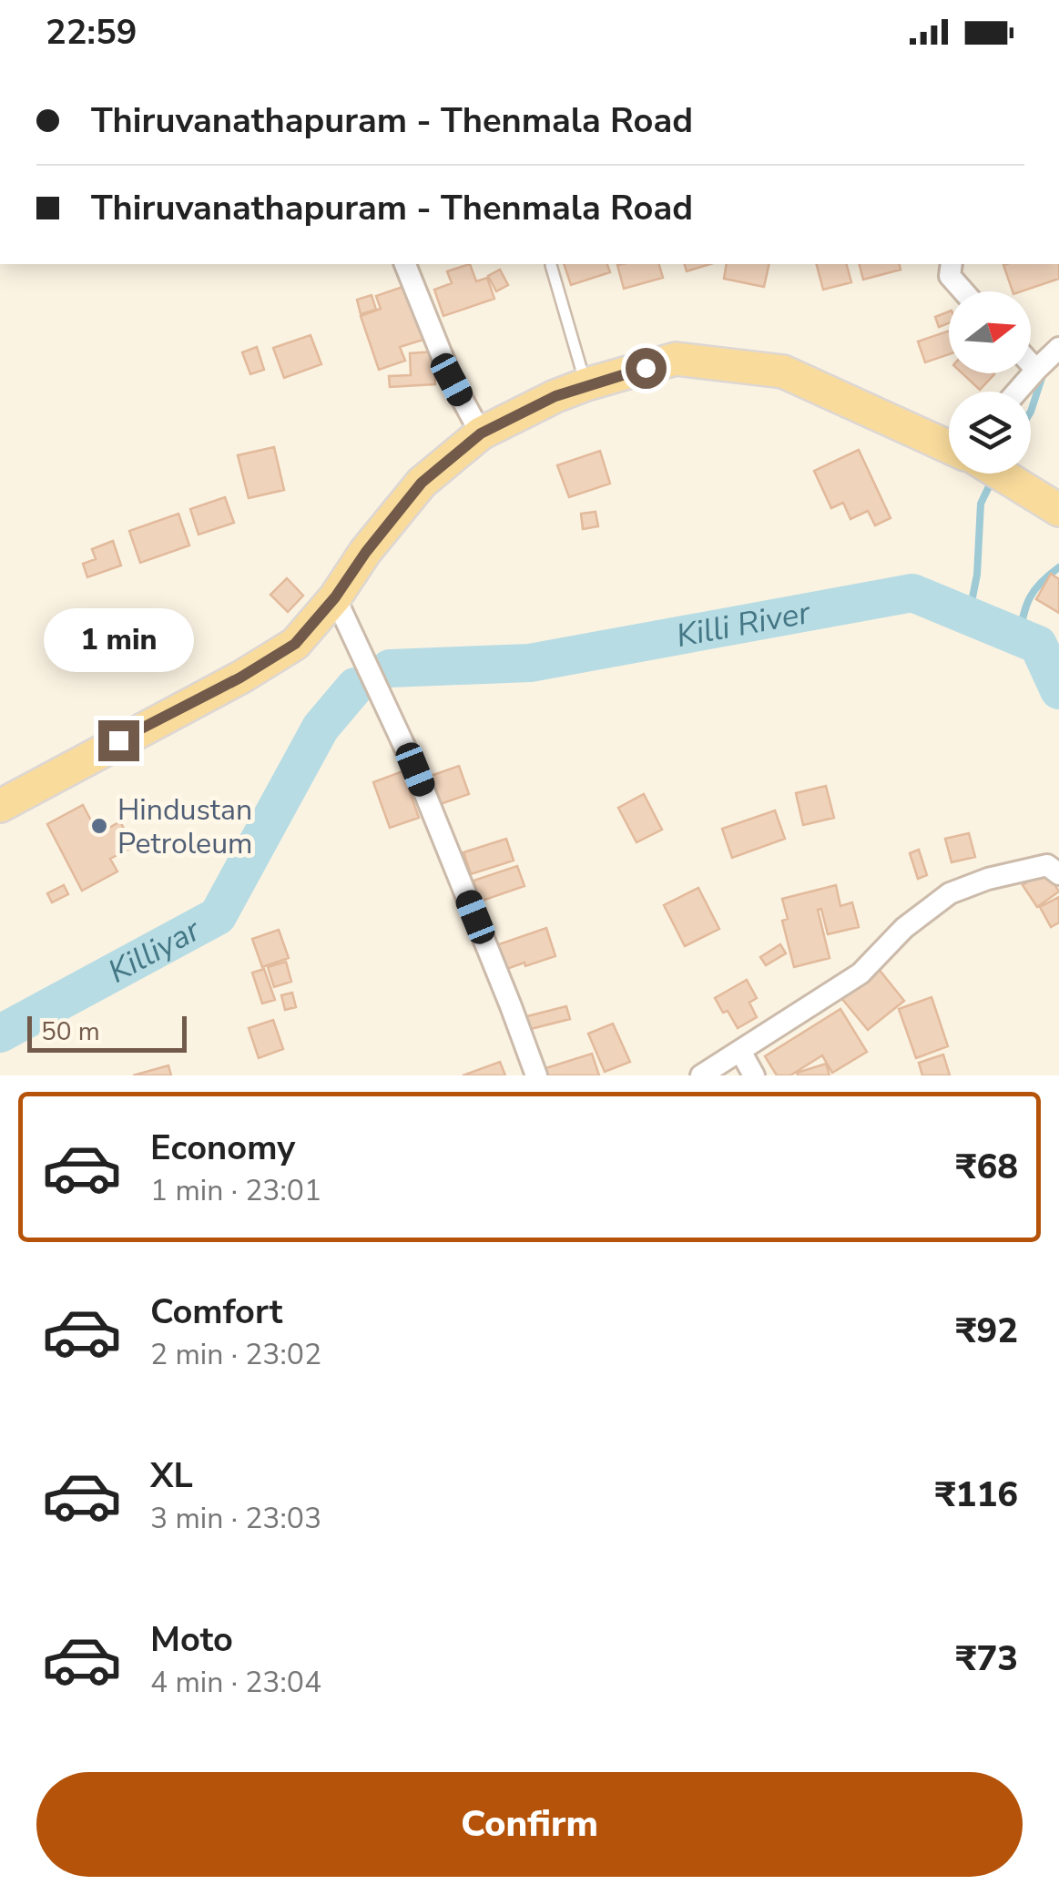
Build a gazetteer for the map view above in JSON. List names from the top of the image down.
{
  "water": ["Killi River", "Killiyar"],
  "places": ["Hindustan Petroleum"],
  "scale_bar": "50 m",
  "north": "right",
  "page": {
    "status": "22:59",
    "banner": ["Thiruvanathapuram - Thenmala Road", "Thiruvanathapuram - Thenmala Road"],
    "bubble": "1 min",
    "scale": "50 m",
    "list": [
      {
        "name": "Economy",
        "note": "1 min · 23:01",
        "value": "₹68"
      },
      {
        "name": "Comfort",
        "note": "2 min · 23:02",
        "value": "₹92"
      },
      {
        "name": "XL",
        "note": "3 min · 23:03",
        "value": "₹116"
      },
      {
        "name": "Moto",
        "note": "4 min · 23:04",
        "value": "₹73"
      }
    ],
    "buttons": "Confirm"
  }
}
